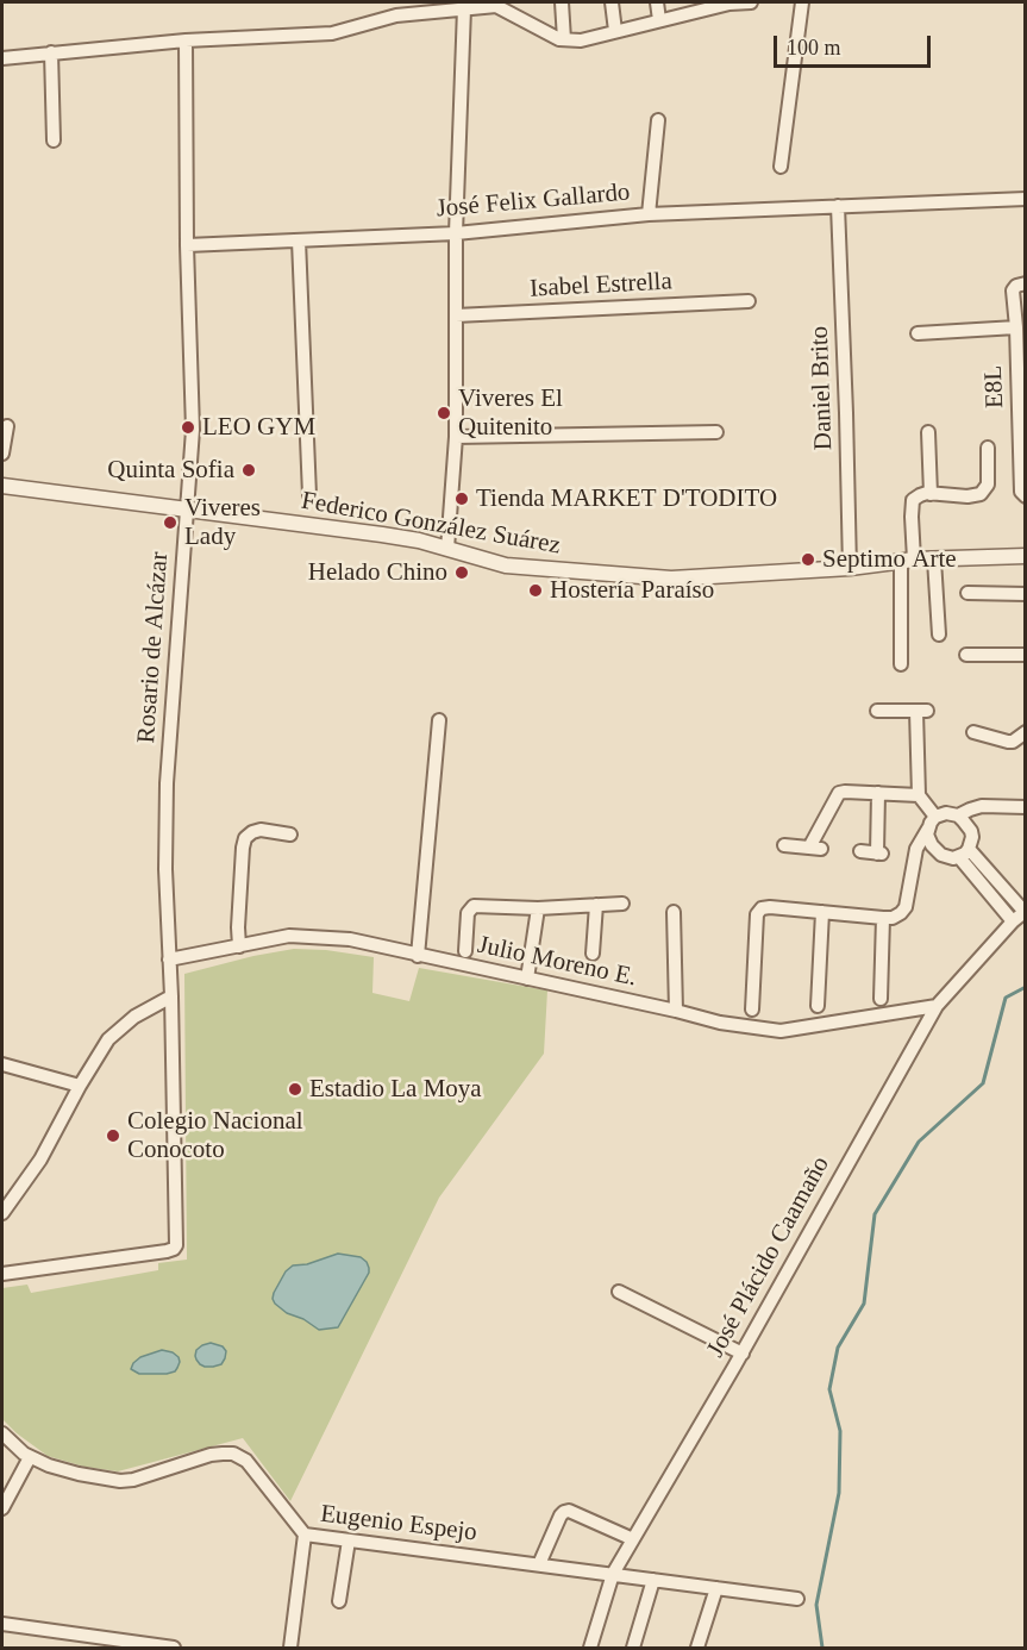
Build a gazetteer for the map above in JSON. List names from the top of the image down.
{
  "streets": {
    "street": [
      "José Felix Gallardo",
      "Isabel Estrella",
      "E8L",
      "Daniel Brito",
      "Federico González Suárez",
      "Rosario de Alcázar",
      "Julio Moreno E.",
      "José Plácido Caamaño",
      "Eugenio Espejo"
    ]
  },
  "crossings": [
    ["José Felix Gallardo", "Daniel Brito"],
    ["José Felix Gallardo", "Rosario de Alcázar"],
    ["Daniel Brito", "Federico González Suárez"],
    ["Federico González Suárez", "Rosario de Alcázar"],
    ["Rosario de Alcázar", "Julio Moreno E."],
    ["Julio Moreno E.", "José Plácido Caamaño"],
    ["José Plácido Caamaño", "Eugenio Espejo"]
  ],
  "places": [
    "Viveres El Quitenito",
    "LEO GYM",
    "Quinta Sofia",
    "Tienda MARKET D'TODITO",
    "Viveres Lady",
    "Septimo Arte",
    "Helado Chino",
    "Hostería Paraíso",
    "Estadio La Moya",
    "Colegio Nacional Conocoto"
  ],
  "scale_bar": "100 m"
}
